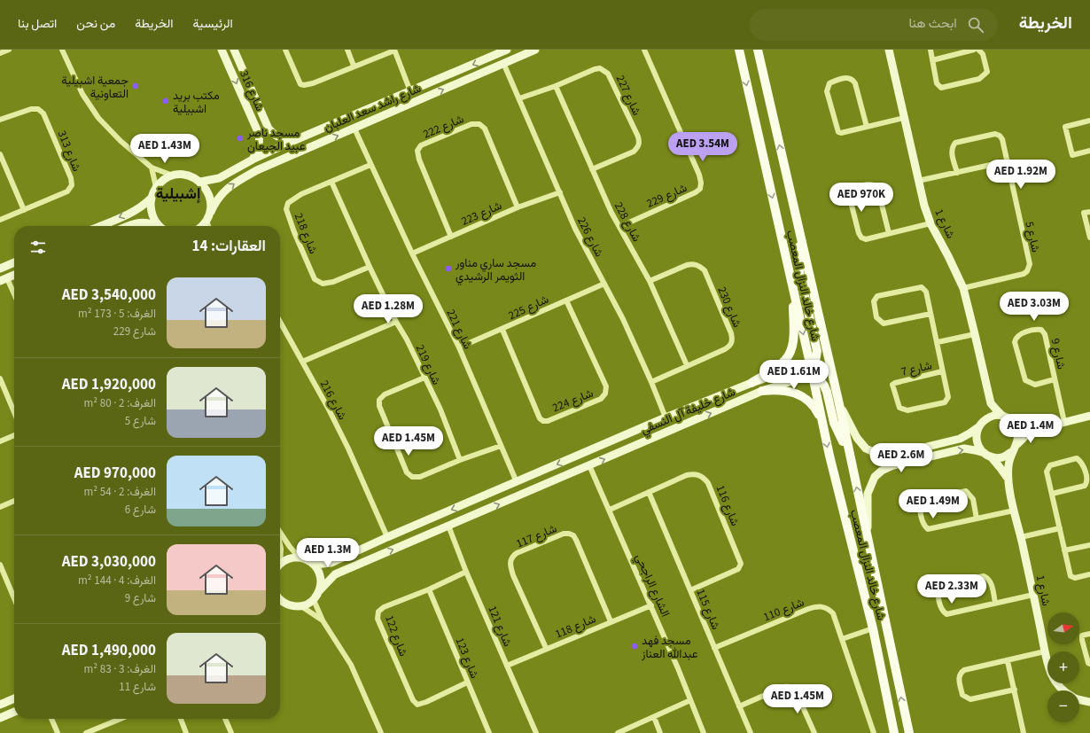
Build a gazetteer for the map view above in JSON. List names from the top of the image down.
{
  "streets": {
    "main road": ["شارع خالد النزال المعصب"],
    "street": [
      "شارع 316",
      "شارع 227",
      "شارع راشد سعد العلبان",
      "شارع 222",
      "شارع 313",
      "شارع 229",
      "شارع 223",
      "شارع 228",
      "شارع 1",
      "شارع 218",
      "شارع 226",
      "شارع 5",
      "شارع 225",
      "شارع 230",
      "شارع 221",
      "شارع 9",
      "شارع 219",
      "شارع 7",
      "شارع 216",
      "شارع 224",
      "شارع خليفة آل النسفي",
      "شارع 116",
      "شارع 117",
      "الشارع الراجحي",
      "شارع 115",
      "شارع 110",
      "شارع 121",
      "شارع 118",
      "شارع 122",
      "شارع 123"
    ]
  },
  "crossings": [
    ["شارع 316", "شارع راشد سعد العلبان"],
    ["شارع 227", "شارع 228"],
    ["شارع 227", "شارع 226"],
    ["شارع راشد سعد العلبان", "شارع 226"],
    ["شارع راشد سعد العلبان", "شارع 221"],
    ["شارع 222", "شارع 223"],
    ["شارع 229", "شارع 228"],
    ["شارع 223", "شارع 226"],
    ["شارع 223", "شارع 221"],
    ["شارع 228", "شارع 230"],
    ["شارع 1", "شارع 5"],
    ["شارع 1", "شارع 7"],
    ["شارع 218", "شارع 221"],
    ["شارع 218", "شارع 219"],
    ["شارع 226", "شارع 225"],
    ["شارع 226", "شارع 230"],
    ["شارع 226", "شارع خليفة آل النسفي"],
    ["شارع خالد النزال المعصب", "شارع خليفة آل النسفي"],
    ["شارع 225", "شارع 221"],
    ["شارع 225", "شارع 224"],
    ["شارع 221", "شارع خليفة آل النسفي"],
    ["شارع 216", "شارع خليفة آل النسفي"],
    ["شارع خليفة آل النسفي", "الشارع الراجحي"],
    ["شارع خليفة آل النسفي", "شارع 121"],
    ["شارع 116", "الشارع الراجحي"],
    ["شارع 116", "شارع 115"],
    ["شارع 117", "شارع 118"],
    ["الشارع الراجحي", "شارع 118"],
    ["شارع 115", "شارع 110"],
    ["شارع 121", "شارع 118"],
    ["شارع 121", "شارع 122"],
    ["شارع 122", "شارع 123"]
  ],
  "districts": ["إشبيلية"],
  "places": [
    "جمعية اشبيلية التعاونية",
    "مكتب بريد اشبيلية",
    "مسجد ناصر عبيد الجيعان",
    "مسجد ساري مناور الثويمر الرشيدي",
    "مسجد فهد عبدالله العناز"
  ],
  "north": "right",
  "page": {
    "header": "الخريطة",
    "search": "ابحث هنا",
    "nav": [
      "الرئيسية",
      "الخريطة",
      "من نحن",
      "اتصل بنا"
    ],
    "price": [
      "AED 3.54M",
      "AED 1.43M",
      "AED 1.92M",
      "AED 970K",
      "AED 3.03M",
      "AED 1.28M",
      "AED 1.61M",
      "AED 1.4M",
      "AED 1.45M",
      "AED 2.6M",
      "AED 1.49M",
      "AED 1.3M",
      "AED 2.33M",
      "AED 1.45M"
    ],
    "heading": "العقارات: 14",
    "list": [
      {
        "name": "AED 3,540,000",
        "note": "الغرف: 5 · 173 m² · شارع 229"
      },
      {
        "name": "AED 1,920,000",
        "note": "الغرف: 2 · 80 m² · شارع 5"
      },
      {
        "name": "AED 970,000",
        "note": "الغرف: 2 · 54 m² · شارع 6"
      },
      {
        "name": "AED 3,030,000",
        "note": "الغرف: 4 · 144 m² · شارع 9"
      },
      {
        "name": "AED 1,490,000",
        "note": "الغرف: 3 · 83 m² · شارع 11"
      }
    ],
    "map_buttons": ["+", "−"]
  }
}
